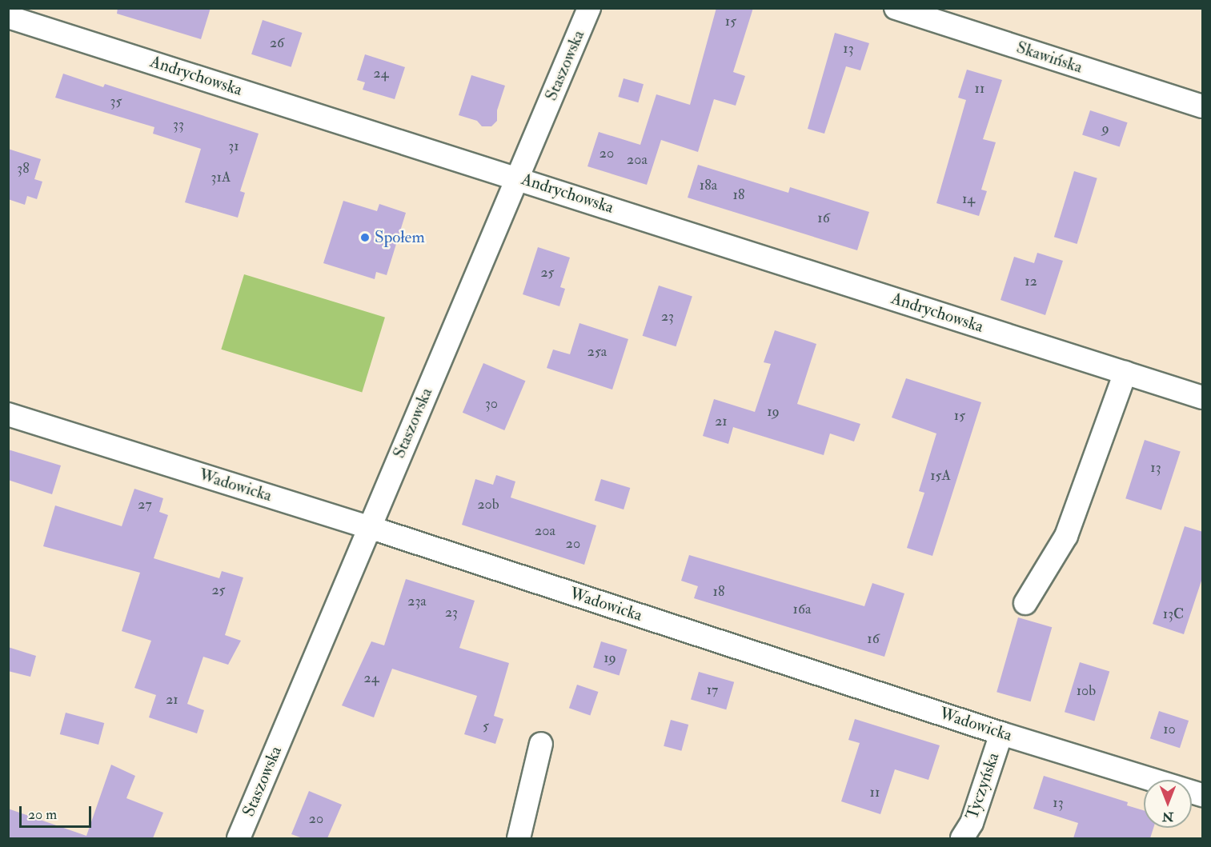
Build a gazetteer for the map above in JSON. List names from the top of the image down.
{
  "streets": {
    "street": [
      "Skawińska",
      "Staszowska",
      "Andrychowska",
      "Wadowicka",
      "Tyczyńska"
    ]
  },
  "crossings": [
    ["Staszowska", "Andrychowska"],
    ["Staszowska", "Wadowicka"],
    ["Wadowicka", "Tyczyńska"]
  ],
  "places": ["Społem"],
  "house_numbers": [
    "15",
    "26",
    "13",
    "24",
    "11",
    "35",
    "33",
    "9",
    "31",
    "20",
    "20a",
    "38",
    "31A",
    "18a",
    "18",
    "14",
    "16",
    "25",
    "12",
    "23",
    "25a",
    "30",
    "19",
    "15",
    "21",
    "13",
    "15A",
    "27",
    "20b",
    "20a",
    "20",
    "25",
    "18",
    "23a",
    "16a",
    "23",
    "13C",
    "16",
    "19",
    "24",
    "17",
    "10b",
    "21",
    "5",
    "10",
    "11",
    "13",
    "20"
  ],
  "scale_bar": "20 m",
  "north": "bottom"
}
